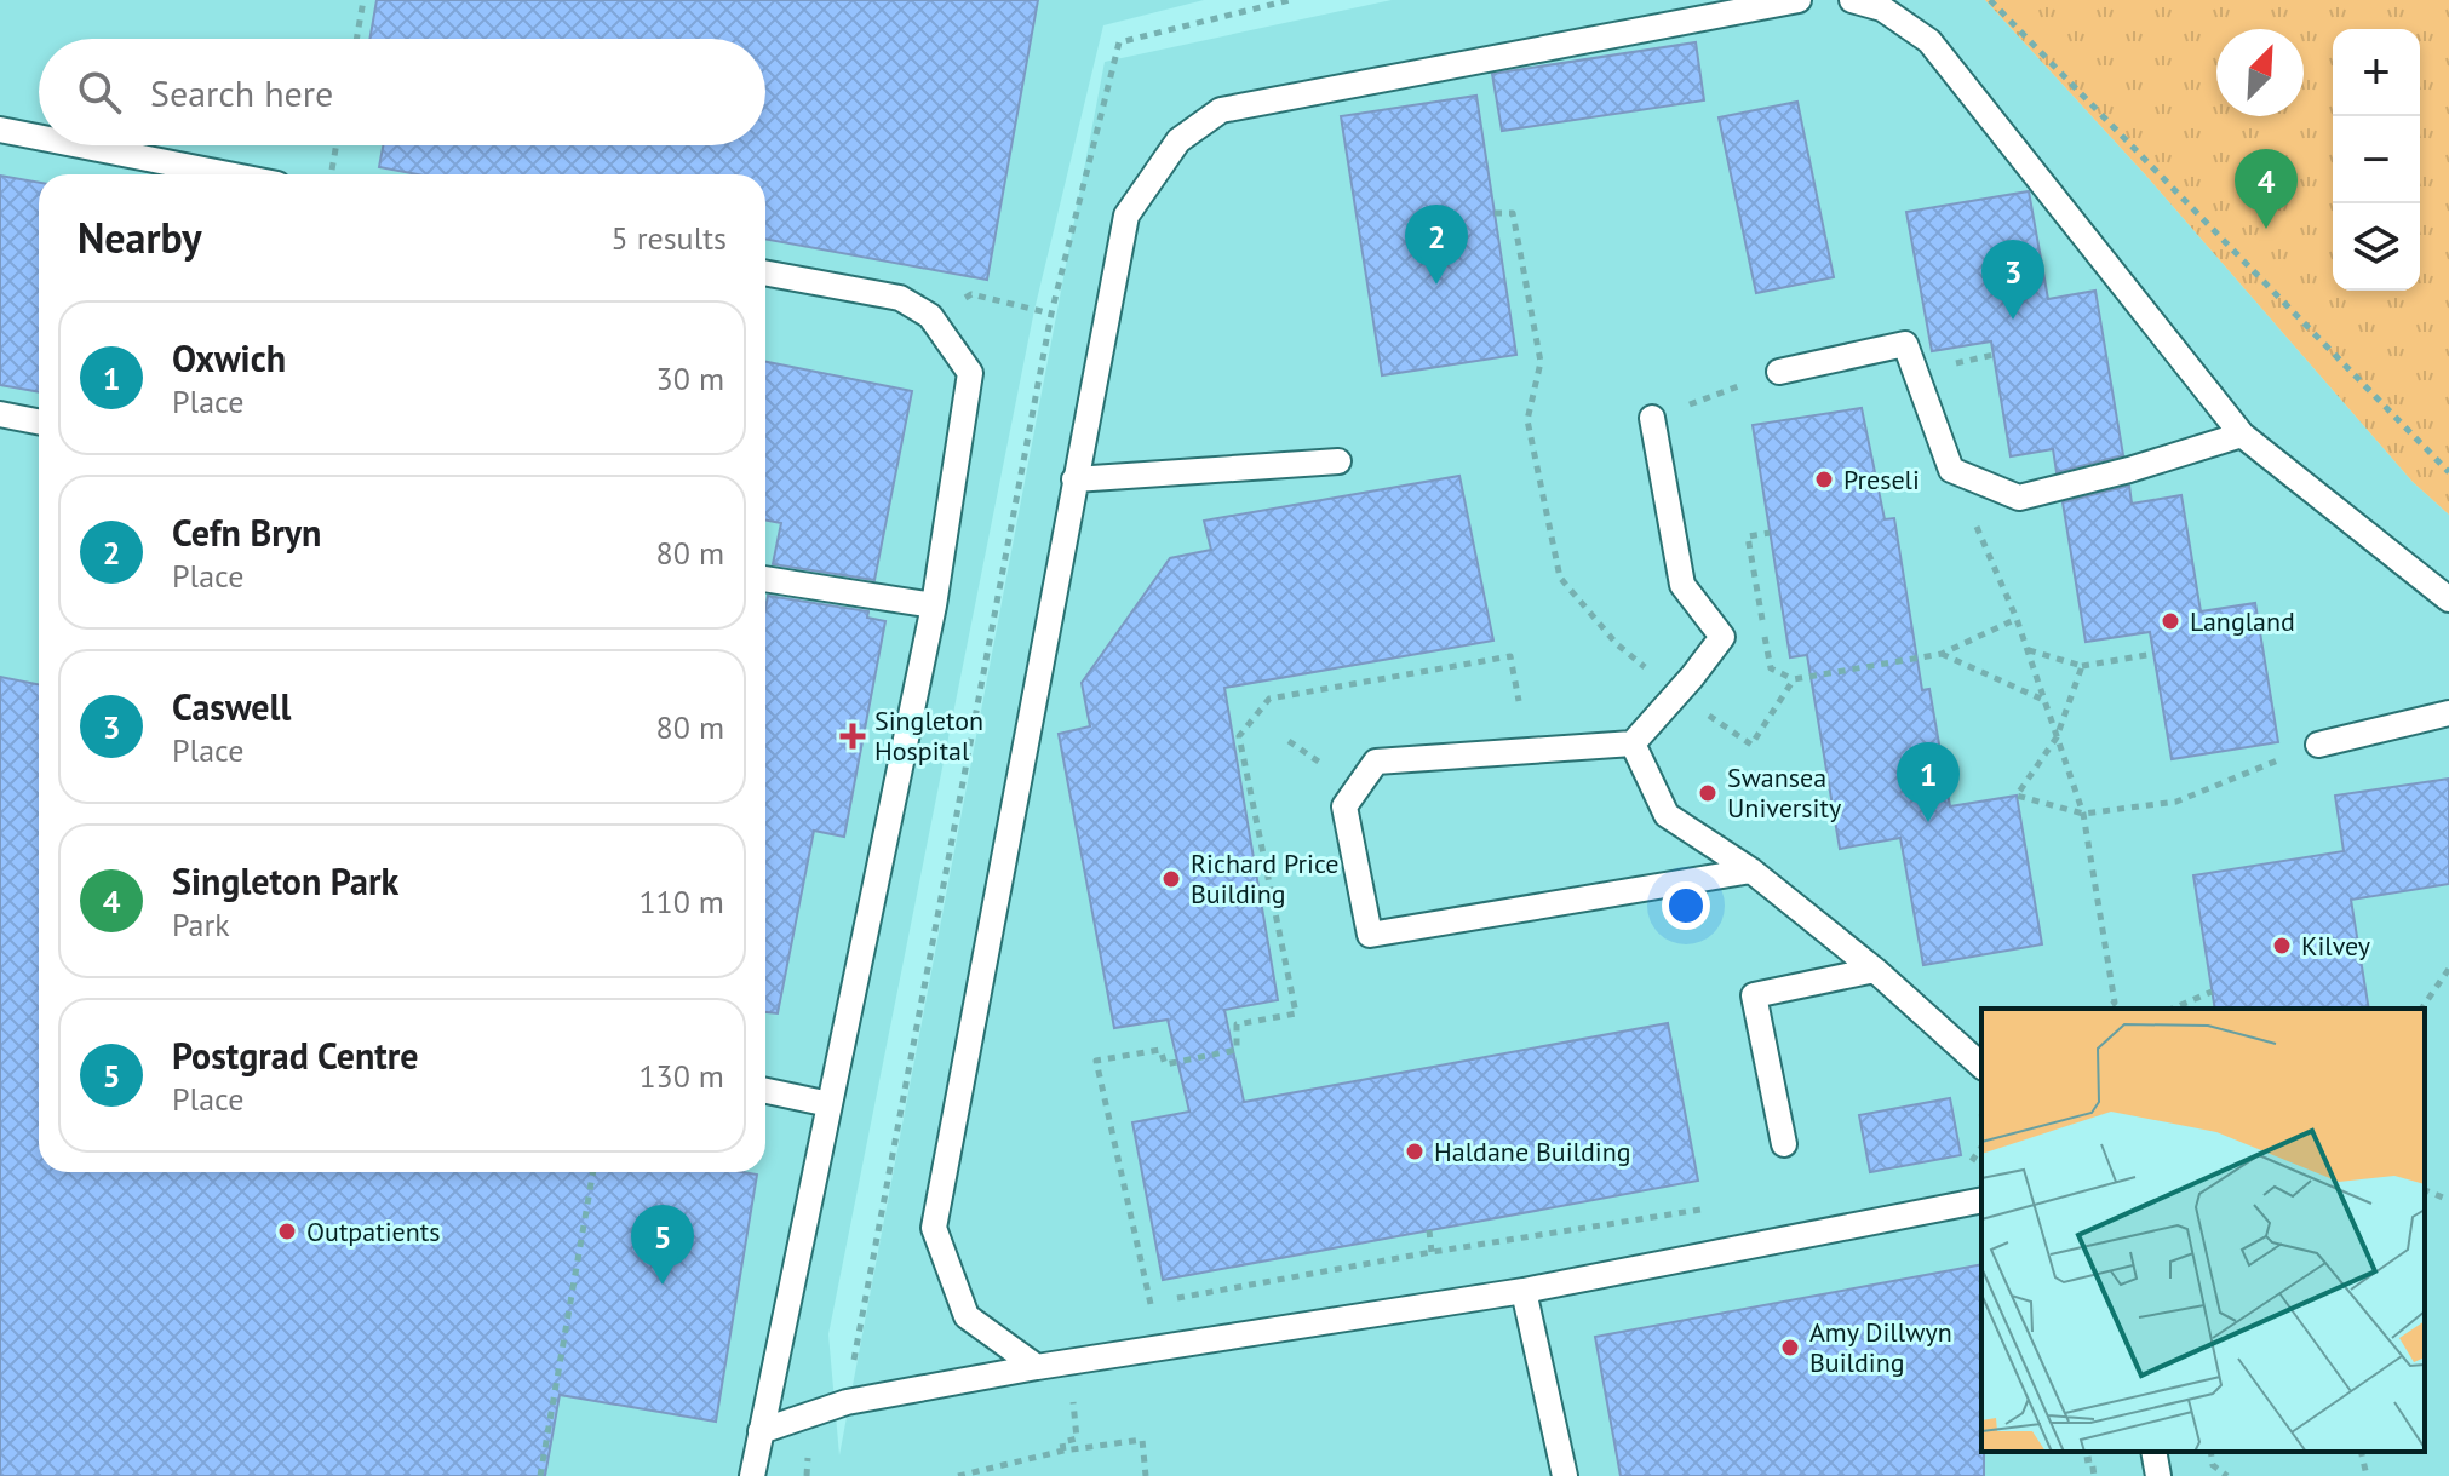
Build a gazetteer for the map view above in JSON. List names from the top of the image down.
{
  "places": {
    "other": [
      "Preseli",
      "Langland",
      "Swansea University",
      "Richard Price Building",
      "Kilvey",
      "Haldane Building",
      "Outpatients",
      "Amy Dillwyn Building"
    ],
    "health": ["Singleton Hospital"]
  },
  "north": "top right",
  "page": {
    "map_buttons": ["+", "−"],
    "search": "Search here",
    "pins": [
      "4",
      "2",
      "3",
      "1",
      "5"
    ],
    "heading": ["Nearby", "5 results"],
    "list": [
      {
        "mark": "1",
        "name": "Oxwich",
        "note": "Place",
        "value": "30 m"
      },
      {
        "mark": "2",
        "name": "Cefn Bryn",
        "note": "Place",
        "value": "80 m"
      },
      {
        "mark": "3",
        "name": "Caswell",
        "note": "Place",
        "value": "80 m"
      },
      {
        "mark": "4",
        "name": "Singleton Park",
        "note": "Park",
        "value": "110 m"
      },
      {
        "mark": "5",
        "name": "Postgrad Centre",
        "note": "Place",
        "value": "130 m"
      }
    ]
  }
}
